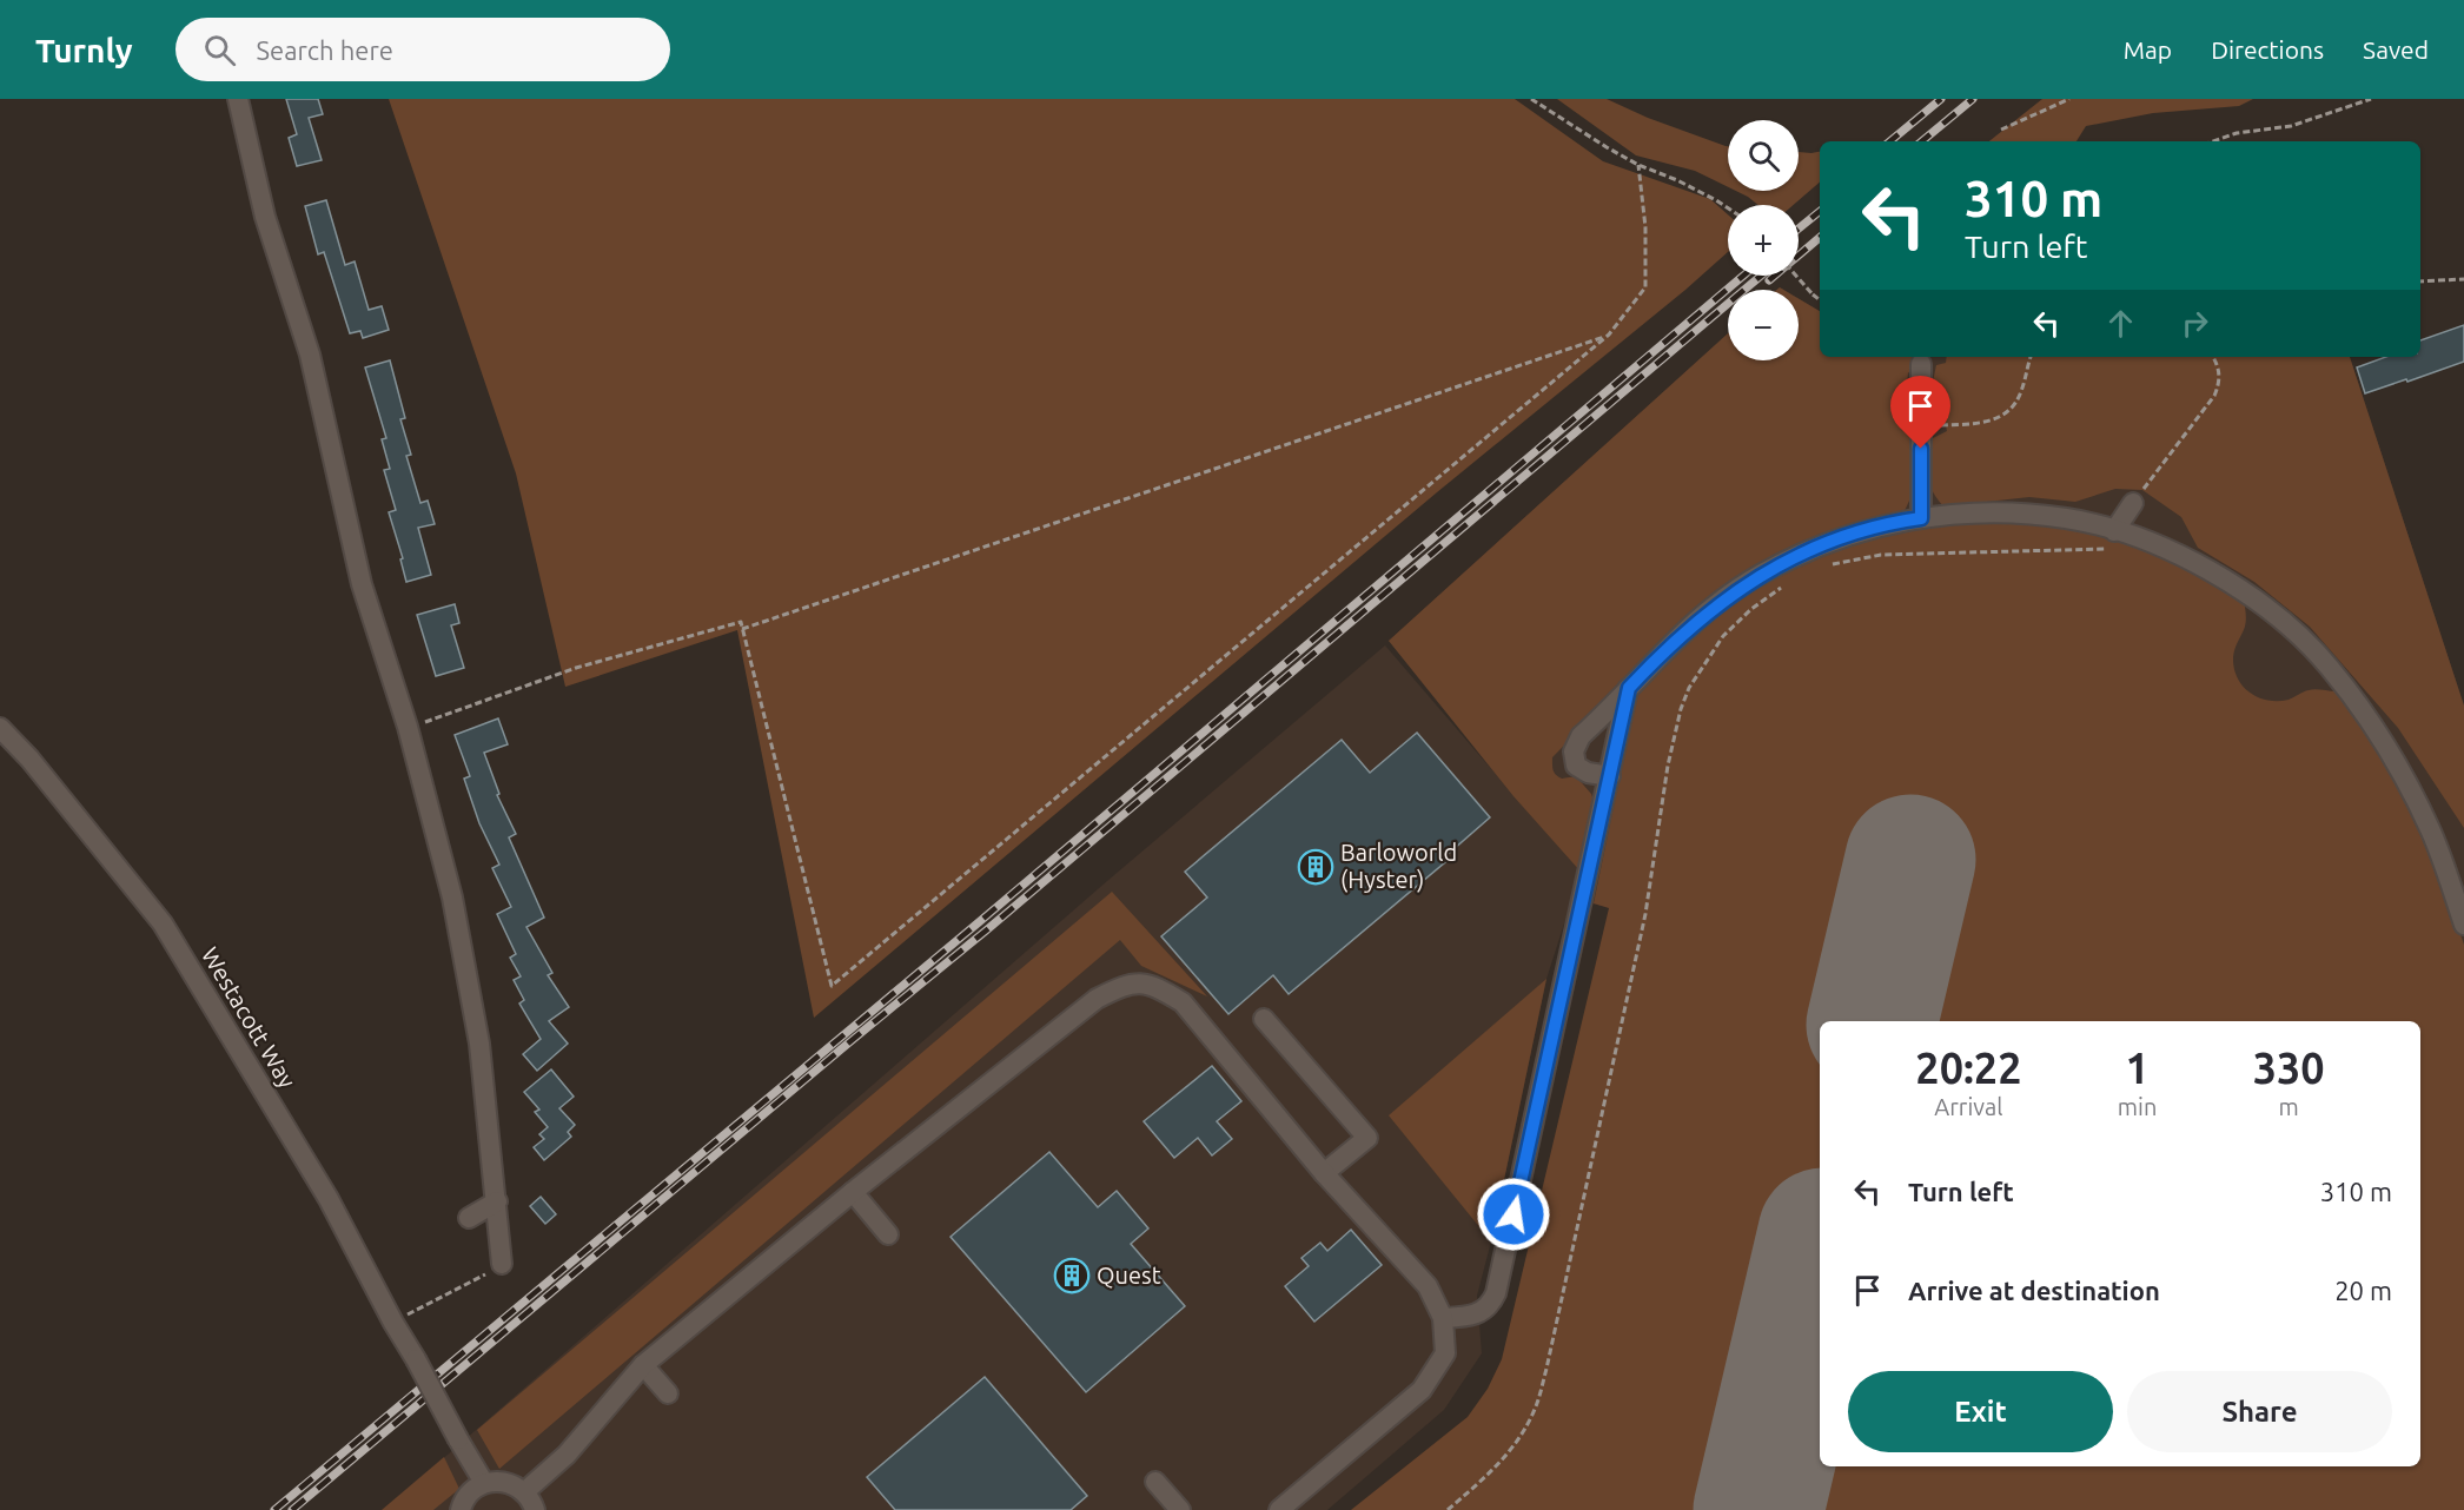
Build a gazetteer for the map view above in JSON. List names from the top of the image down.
{
  "streets": {
    "street": ["Westacott Way"]
  },
  "places": {
    "building": ["Barloworld (Hyster)", "Quest"]
  },
  "page": {
    "header": "Turnly",
    "search": "Search here",
    "nav": ["Map", "Directions", "Saved"],
    "map_buttons": ["+", "−"],
    "turn": ["310 m", "Turn left"],
    "eta": [
      "20:22",
      "Arrival",
      "1",
      "min",
      "330",
      "m"
    ],
    "list": [
      {
        "name": "Turn left",
        "value": "310 m"
      },
      {
        "name": "Arrive at destination",
        "value": "20 m"
      }
    ],
    "buttons": ["Exit", "Share"]
  }
}
